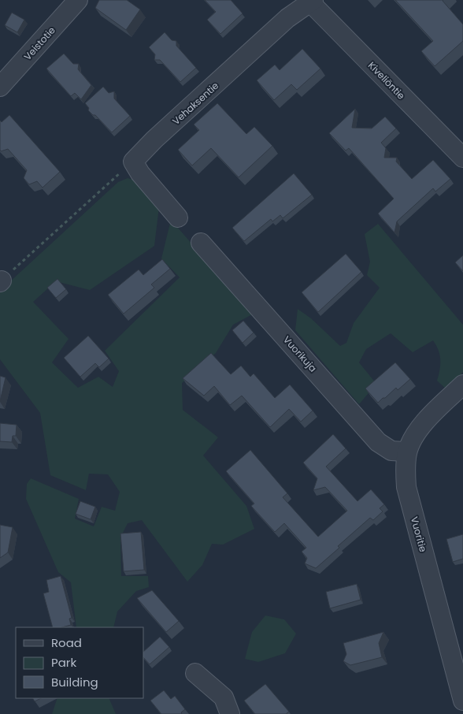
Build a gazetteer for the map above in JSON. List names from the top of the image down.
{
  "streets": {
    "street": [
      "Veistotie",
      "Kiveliöntie",
      "Vehaksentie",
      "Vuorikuja",
      "Vuoritie"
    ]
  },
  "crossings": [
    ["Kiveliöntie", "Vehaksentie"],
    ["Vuorikuja", "Vuoritie"]
  ],
  "legend": ["Road", "Park", "Building"]
}
